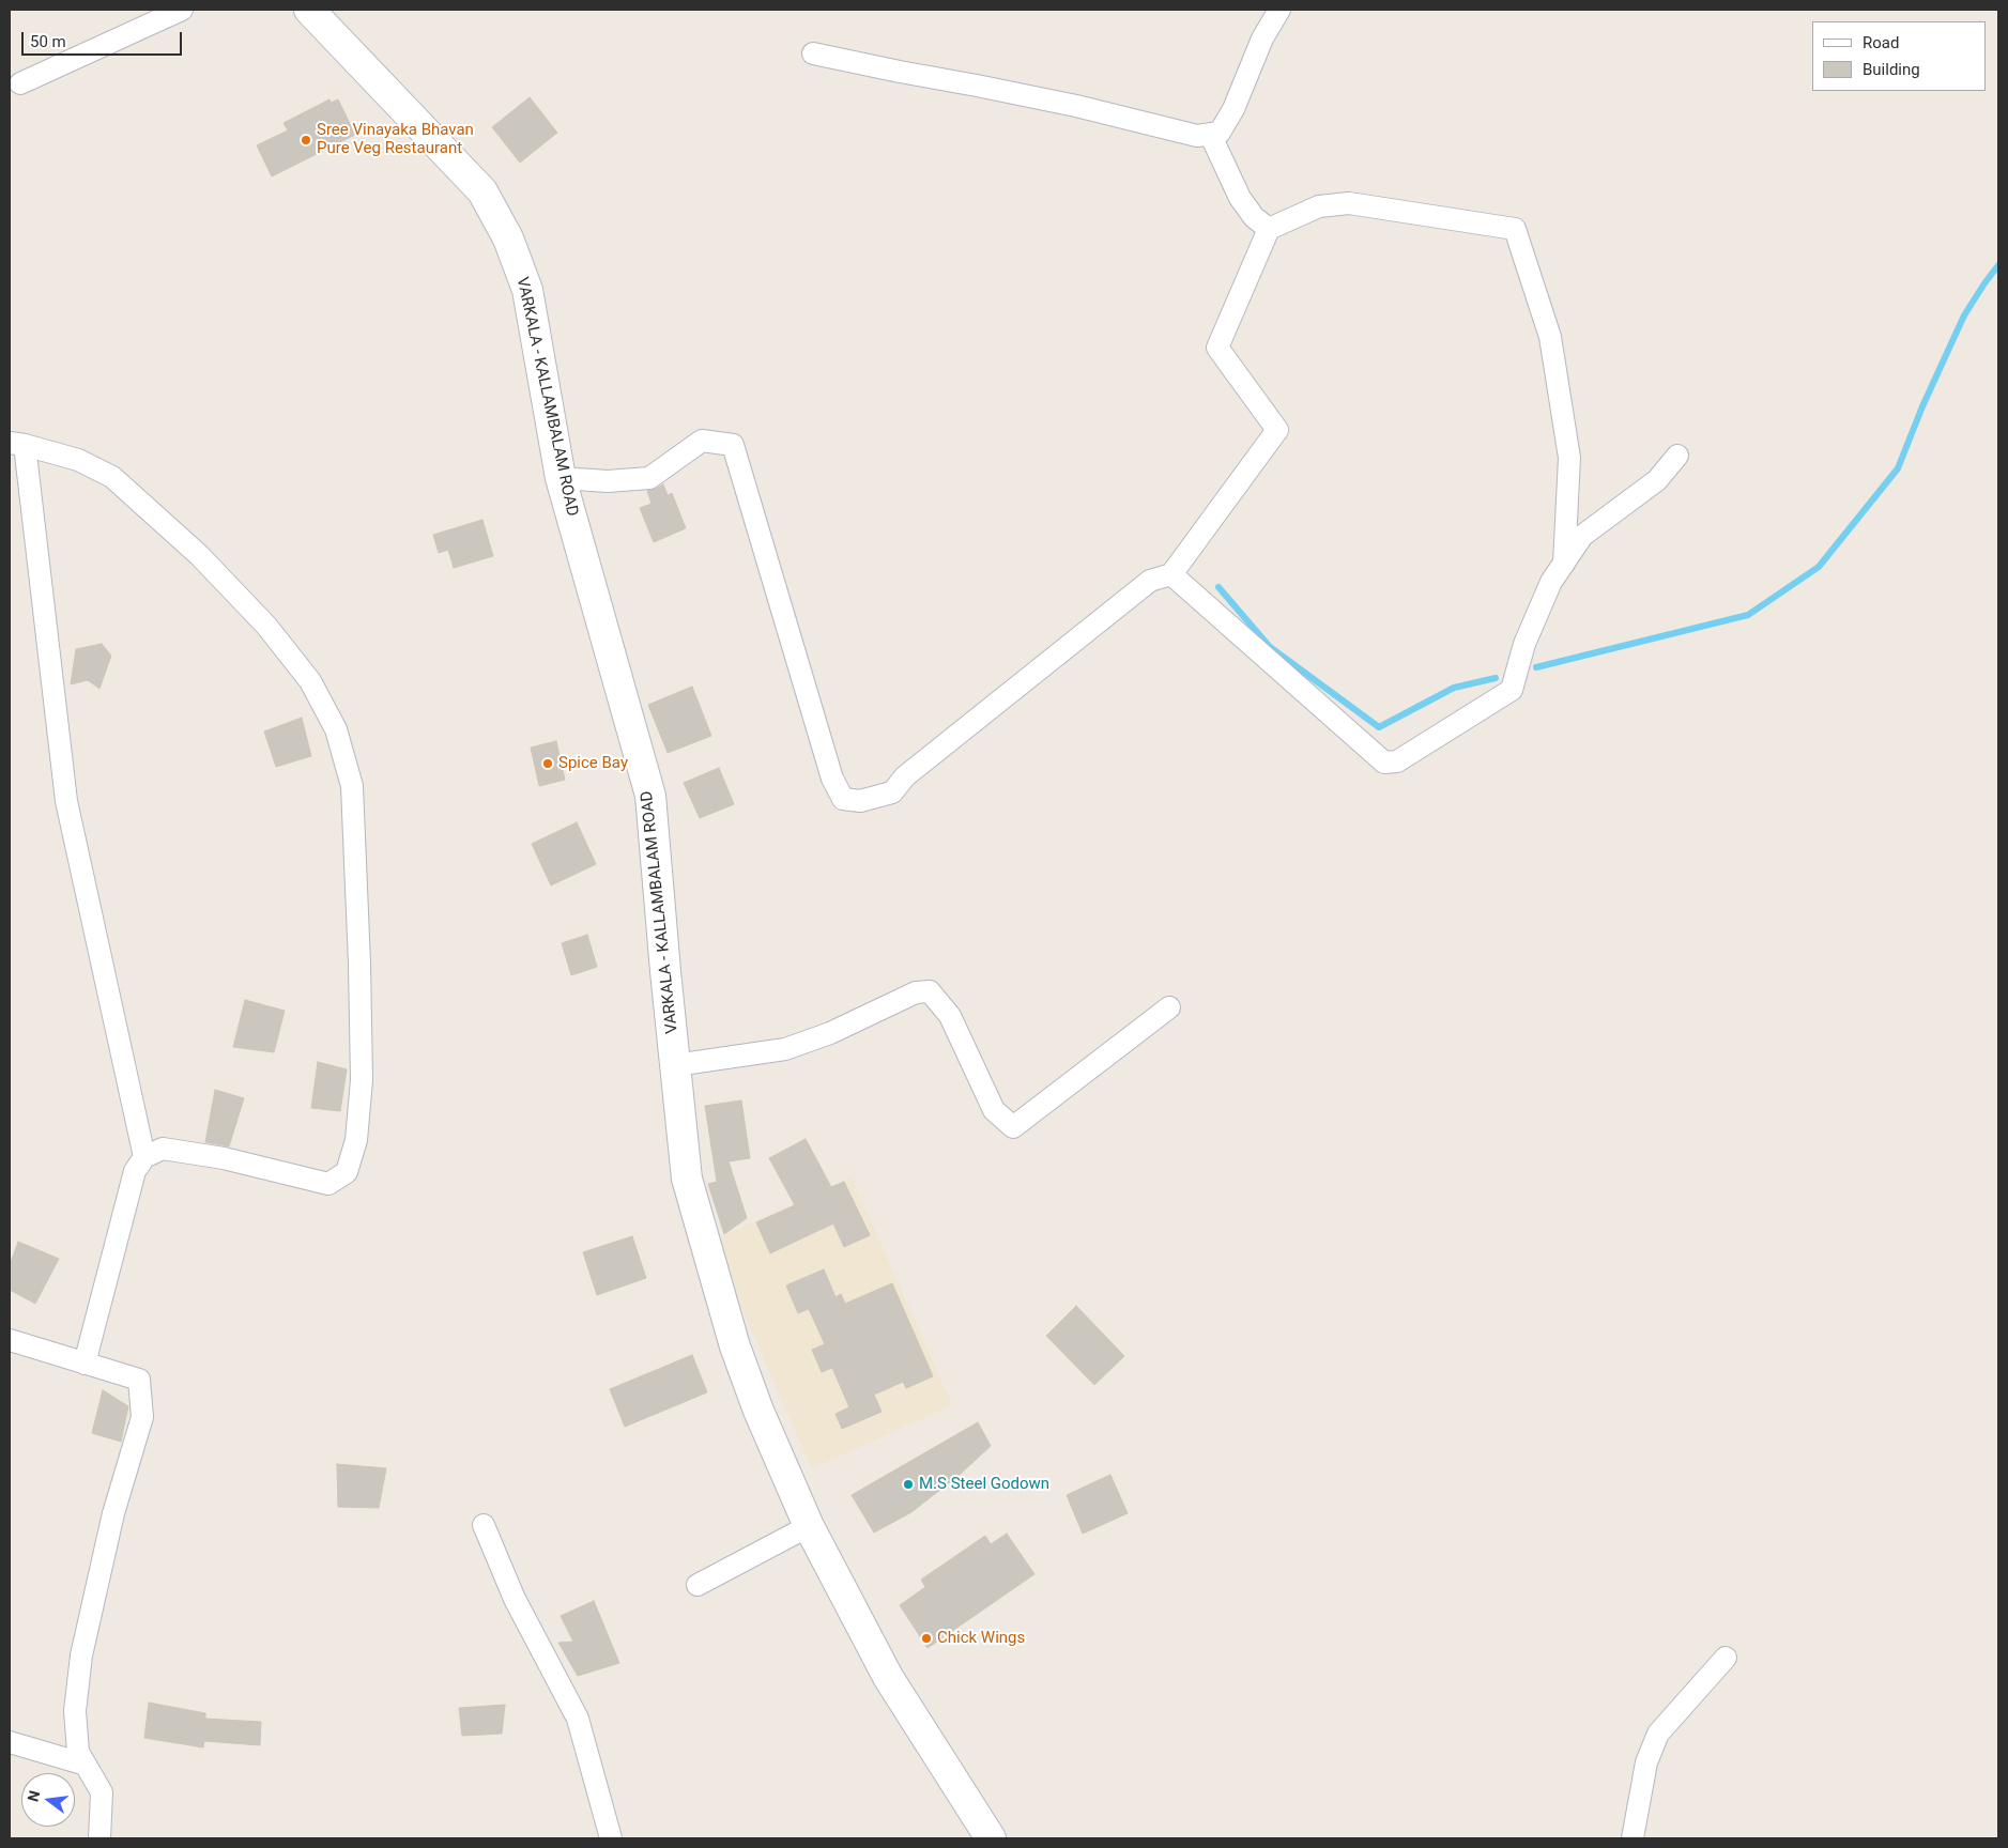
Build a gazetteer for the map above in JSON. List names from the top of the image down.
{
  "streets": {
    "main road": ["VARKALA - KALLAMBALAM ROAD"]
  },
  "places": [
    "Sree Vinayaka Bhavan Pure Veg Restaurant",
    "Spice Bay",
    "M.S Steel Godown",
    "Chick Wings"
  ],
  "legend": ["Road", "Building"],
  "scale_bar": "50 m",
  "north": "left"
}
